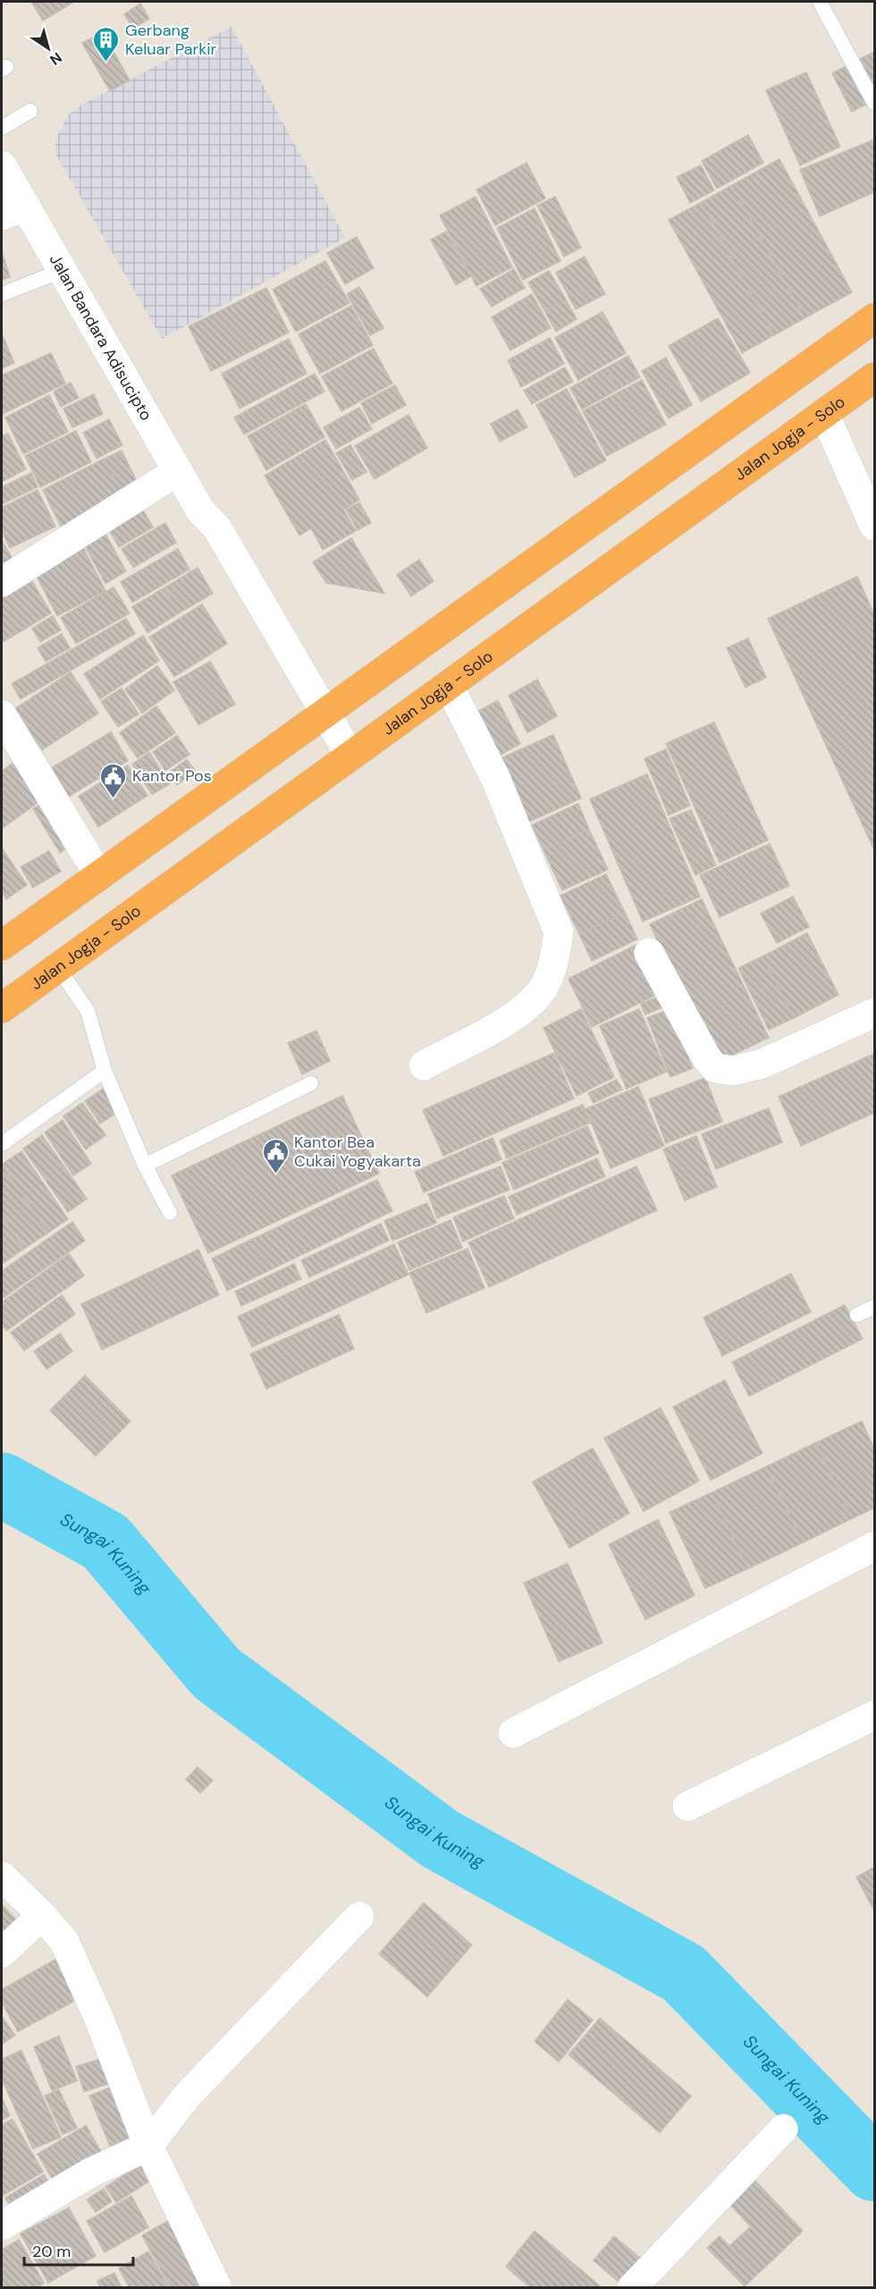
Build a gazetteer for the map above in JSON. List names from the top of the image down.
{
  "streets": {
    "highway": ["Jalan Jogja - Solo"],
    "street": ["Jalan Bandara Adisucipto"]
  },
  "crossings": [
    ["Jalan Bandara Adisucipto", "Jalan Jogja - Solo"]
  ],
  "water": ["Sungai Kuning"],
  "places": {
    "building": ["Gerbang Keluar Parkir"],
    "public building": ["Kantor Pos", "Kantor Bea Cukai Yogyakarta"]
  },
  "scale_bar": "20 m",
  "north": "bottom right"
}
